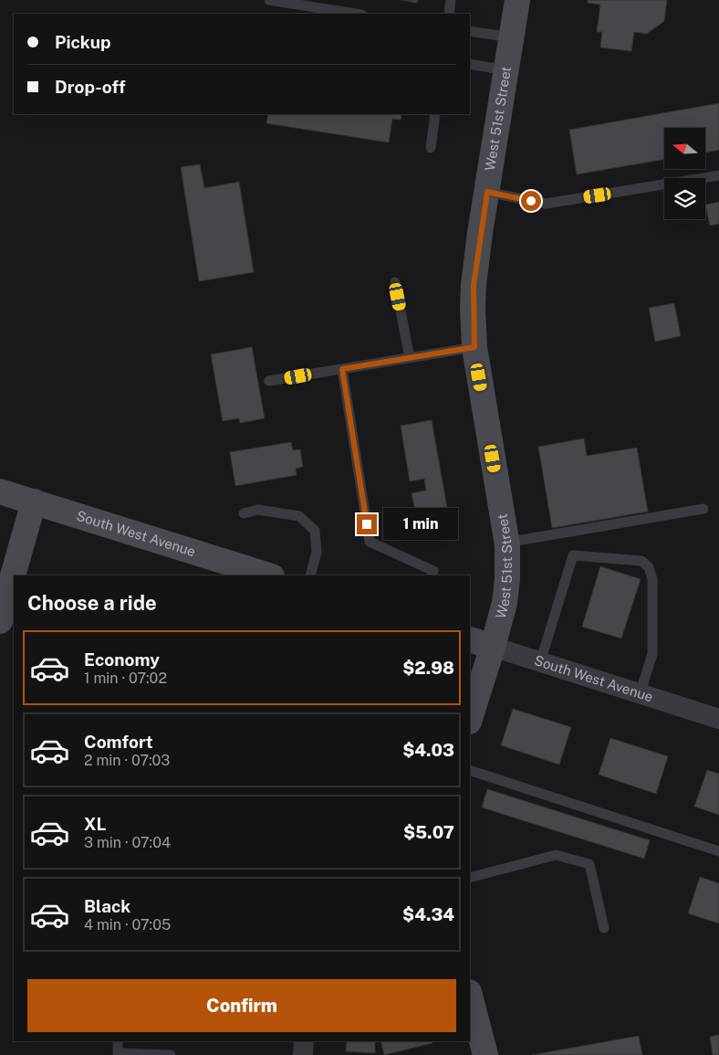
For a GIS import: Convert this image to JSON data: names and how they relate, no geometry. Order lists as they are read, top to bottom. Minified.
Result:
{"streets":{"street":["West 51st Street","South West Avenue"]},"crossings":[["West 51st Street","South West Avenue"]],"north":"left","page":{"banner":["Pickup","Drop-off"],"bubble":"1 min","heading":"Choose a ride","list":[{"name":"Economy","note":"1 min · 07:02","value":"$2.98"},{"name":"Comfort","note":"2 min · 07:03","value":"$4.03"},{"name":"XL","note":"3 min · 07:04","value":"$5.07"},{"name":"Black","note":"4 min · 07:05","value":"$4.34"}],"buttons":"Confirm"}}
